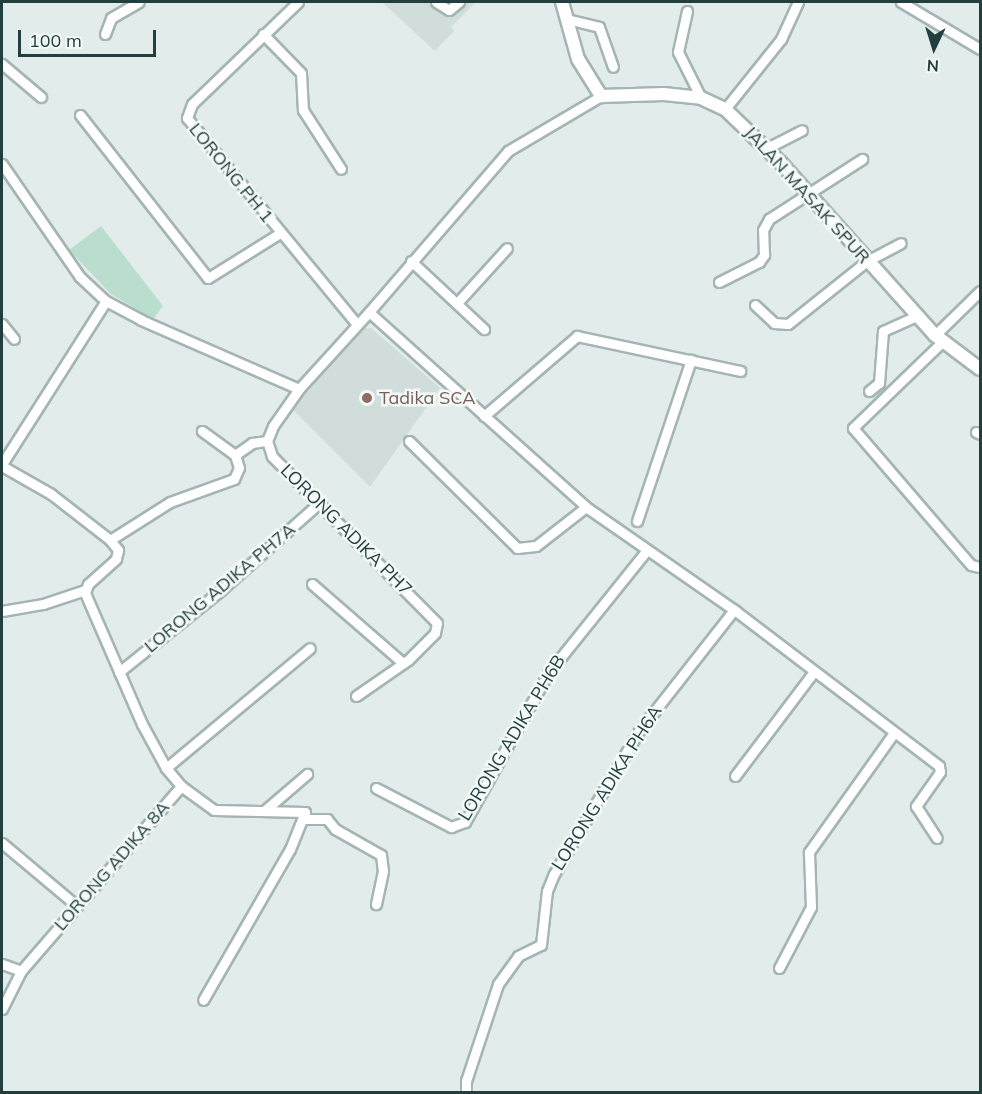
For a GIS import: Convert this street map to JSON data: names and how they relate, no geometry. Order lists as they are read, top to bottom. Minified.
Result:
{"streets":{"street":["LORONG PH 1","JALAN MASAK SPUR","LORONG ADIKA PH7","LORONG ADIKA PH7A","LORONG ADIKA PH6B","LORONG ADIKA PH6A","LORONG ADIKA 8A"]},"crossings":[["LORONG ADIKA PH7","LORONG ADIKA PH7A"]],"places":["Tadika SCA"],"scale_bar":"100 m","north":"bottom"}
